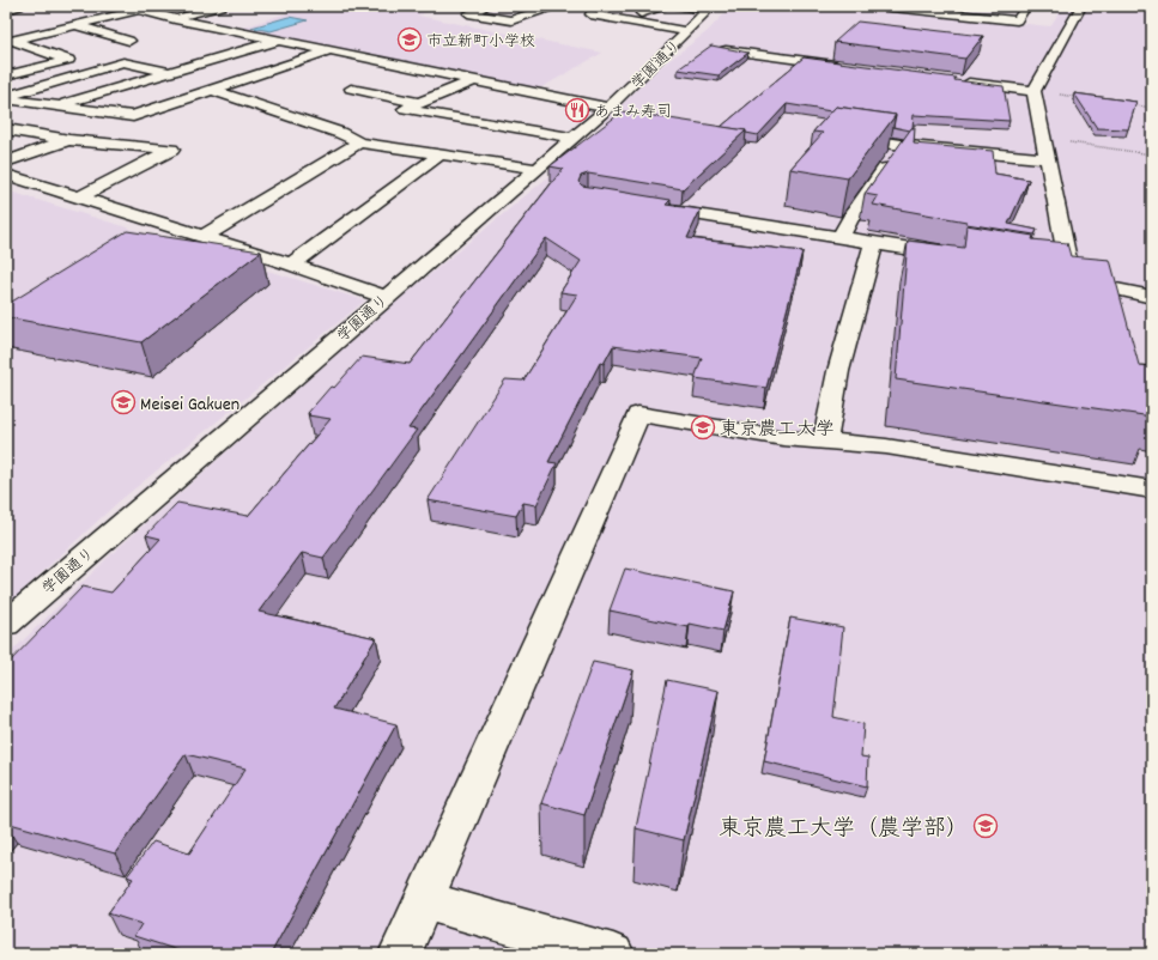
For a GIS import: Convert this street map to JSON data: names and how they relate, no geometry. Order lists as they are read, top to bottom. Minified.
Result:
{"streets":{"street":["学園通り"]},"places":{"school or university":["市立新町小学校","Meisei Gakuen","東京農工大学","東京農工大学（農学部）"],"restaurant":["あまみ寿司"]}}
